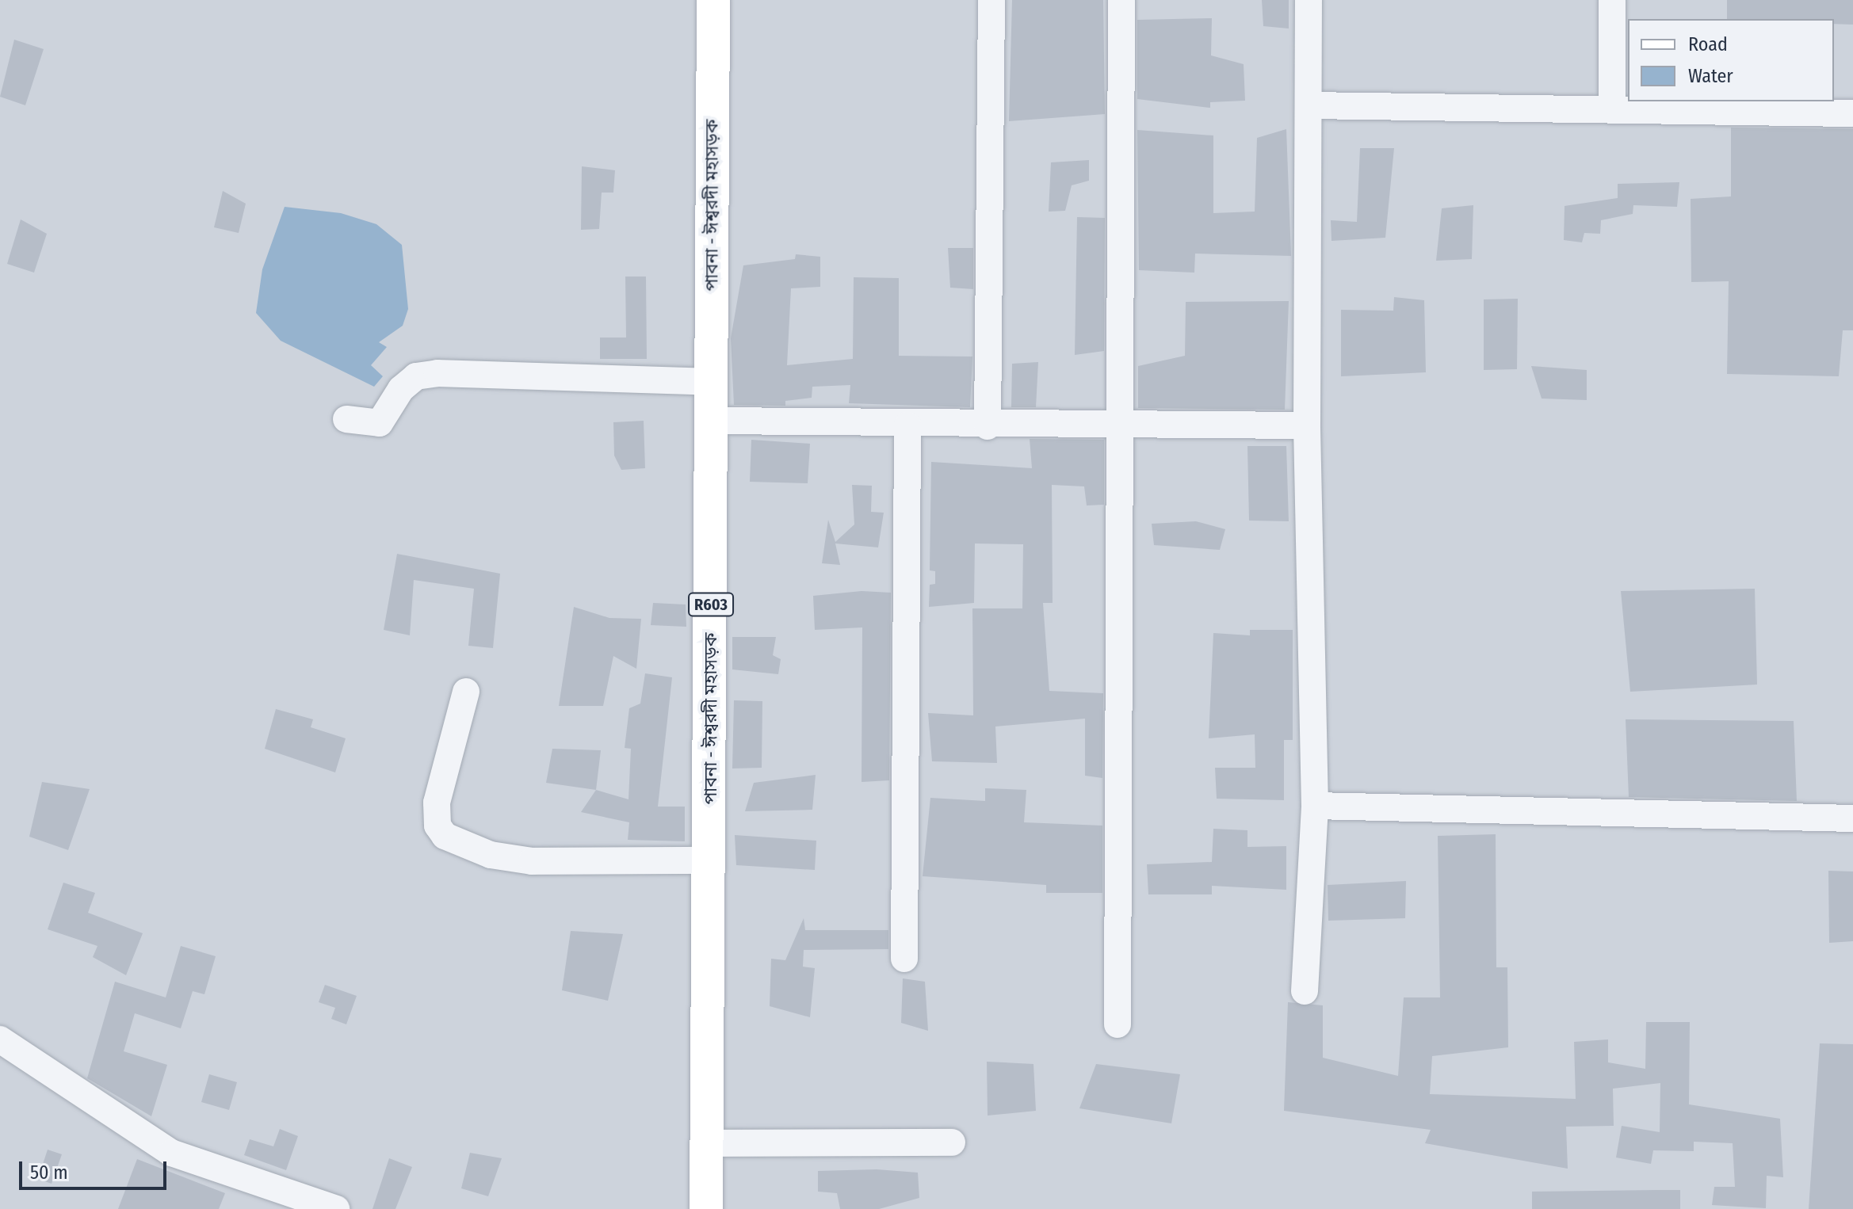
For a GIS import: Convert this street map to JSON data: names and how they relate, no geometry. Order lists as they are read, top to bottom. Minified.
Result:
{"streets":{"main road":["পাবনা - ঈশ্বরদী মহাসড়ক","R603"]},"legend":["Road","Water"],"scale_bar":"50 m"}
